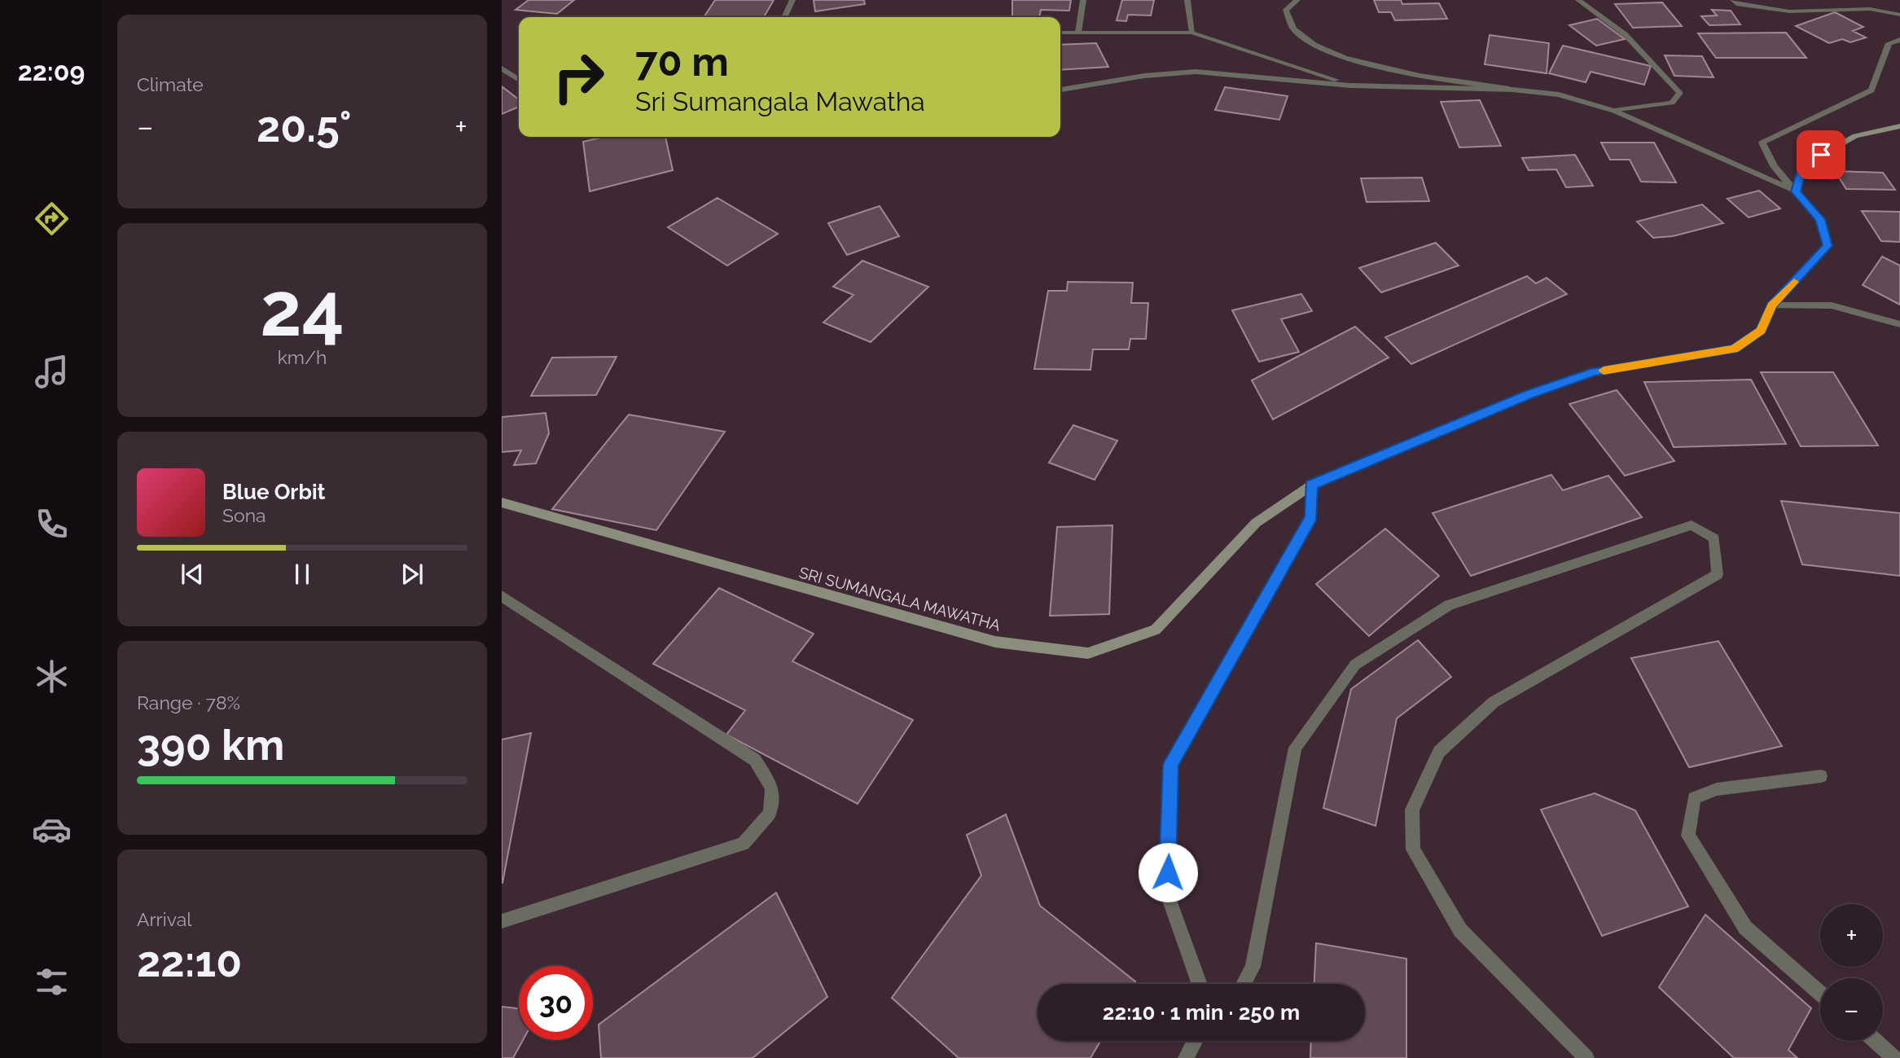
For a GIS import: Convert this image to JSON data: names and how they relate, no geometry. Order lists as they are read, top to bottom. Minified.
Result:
{"streets":{"street":["SRI SUMANGALA MAWATHA"]},"page":{"tabs":"22:09","tile":["Climate",["24","km/h"],["Range · 78%","390 km"],["Arrival","22:10"]],"turn":["70 m","Sri Sumangala Mawatha"],"heat":["−","20.5°","+"],"song":["Blue Orbit","Sona"],"map_buttons":["+","−"],"limit":"30","trip":"22:10 · 1 min · 250 m"}}
